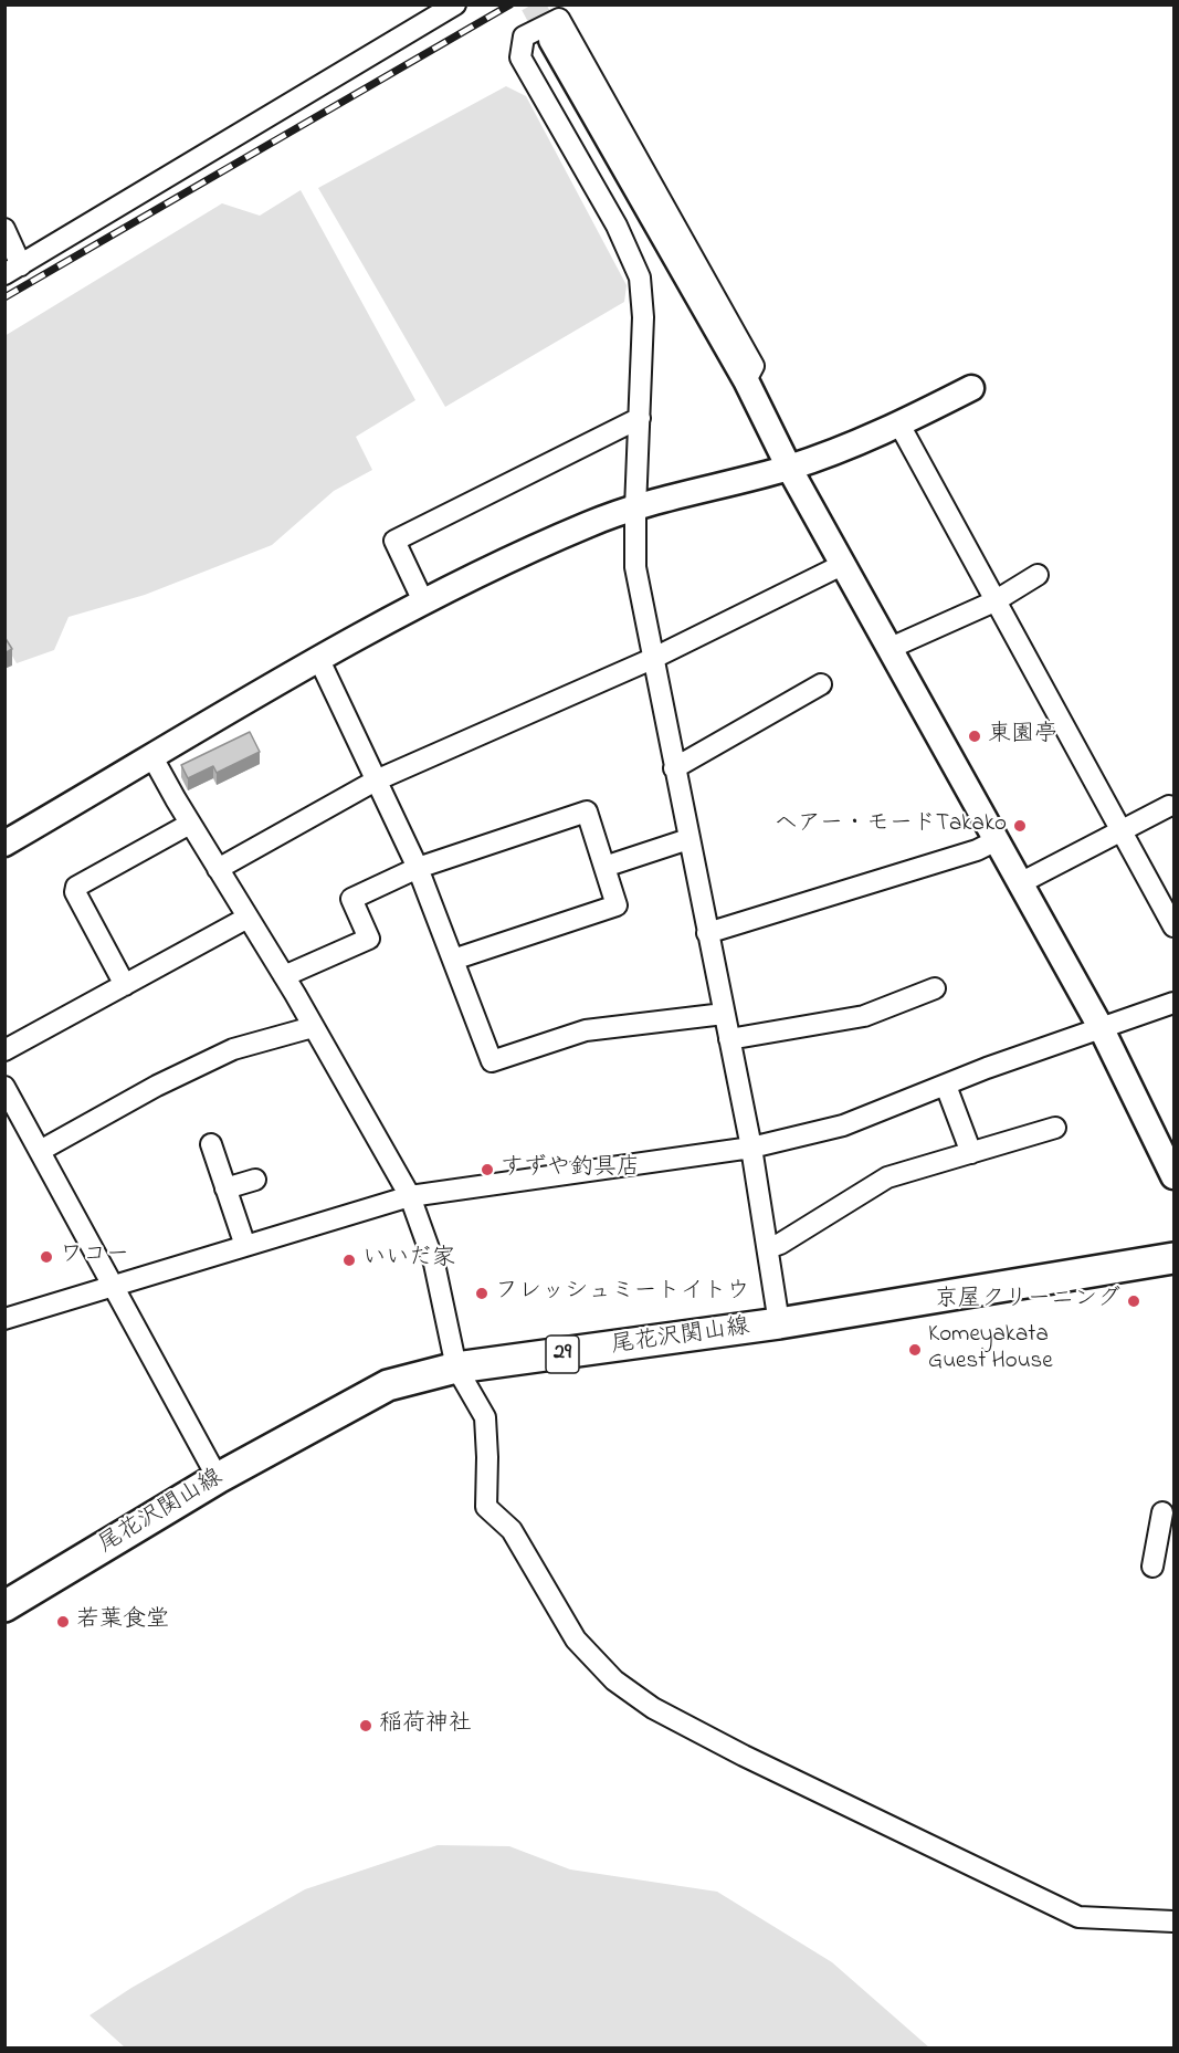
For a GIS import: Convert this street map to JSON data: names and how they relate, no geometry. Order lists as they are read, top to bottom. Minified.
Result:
{"streets":{"main road":["尾花沢関山線","29"]},"places":["東園亭","ヘアー・モードTakako","すずや釣具店","ワコー","いいだ家","フレッシュミートイトウ","京屋クリーニング","Komeyakata Guest House","若葉食堂","稲荷神社"]}
